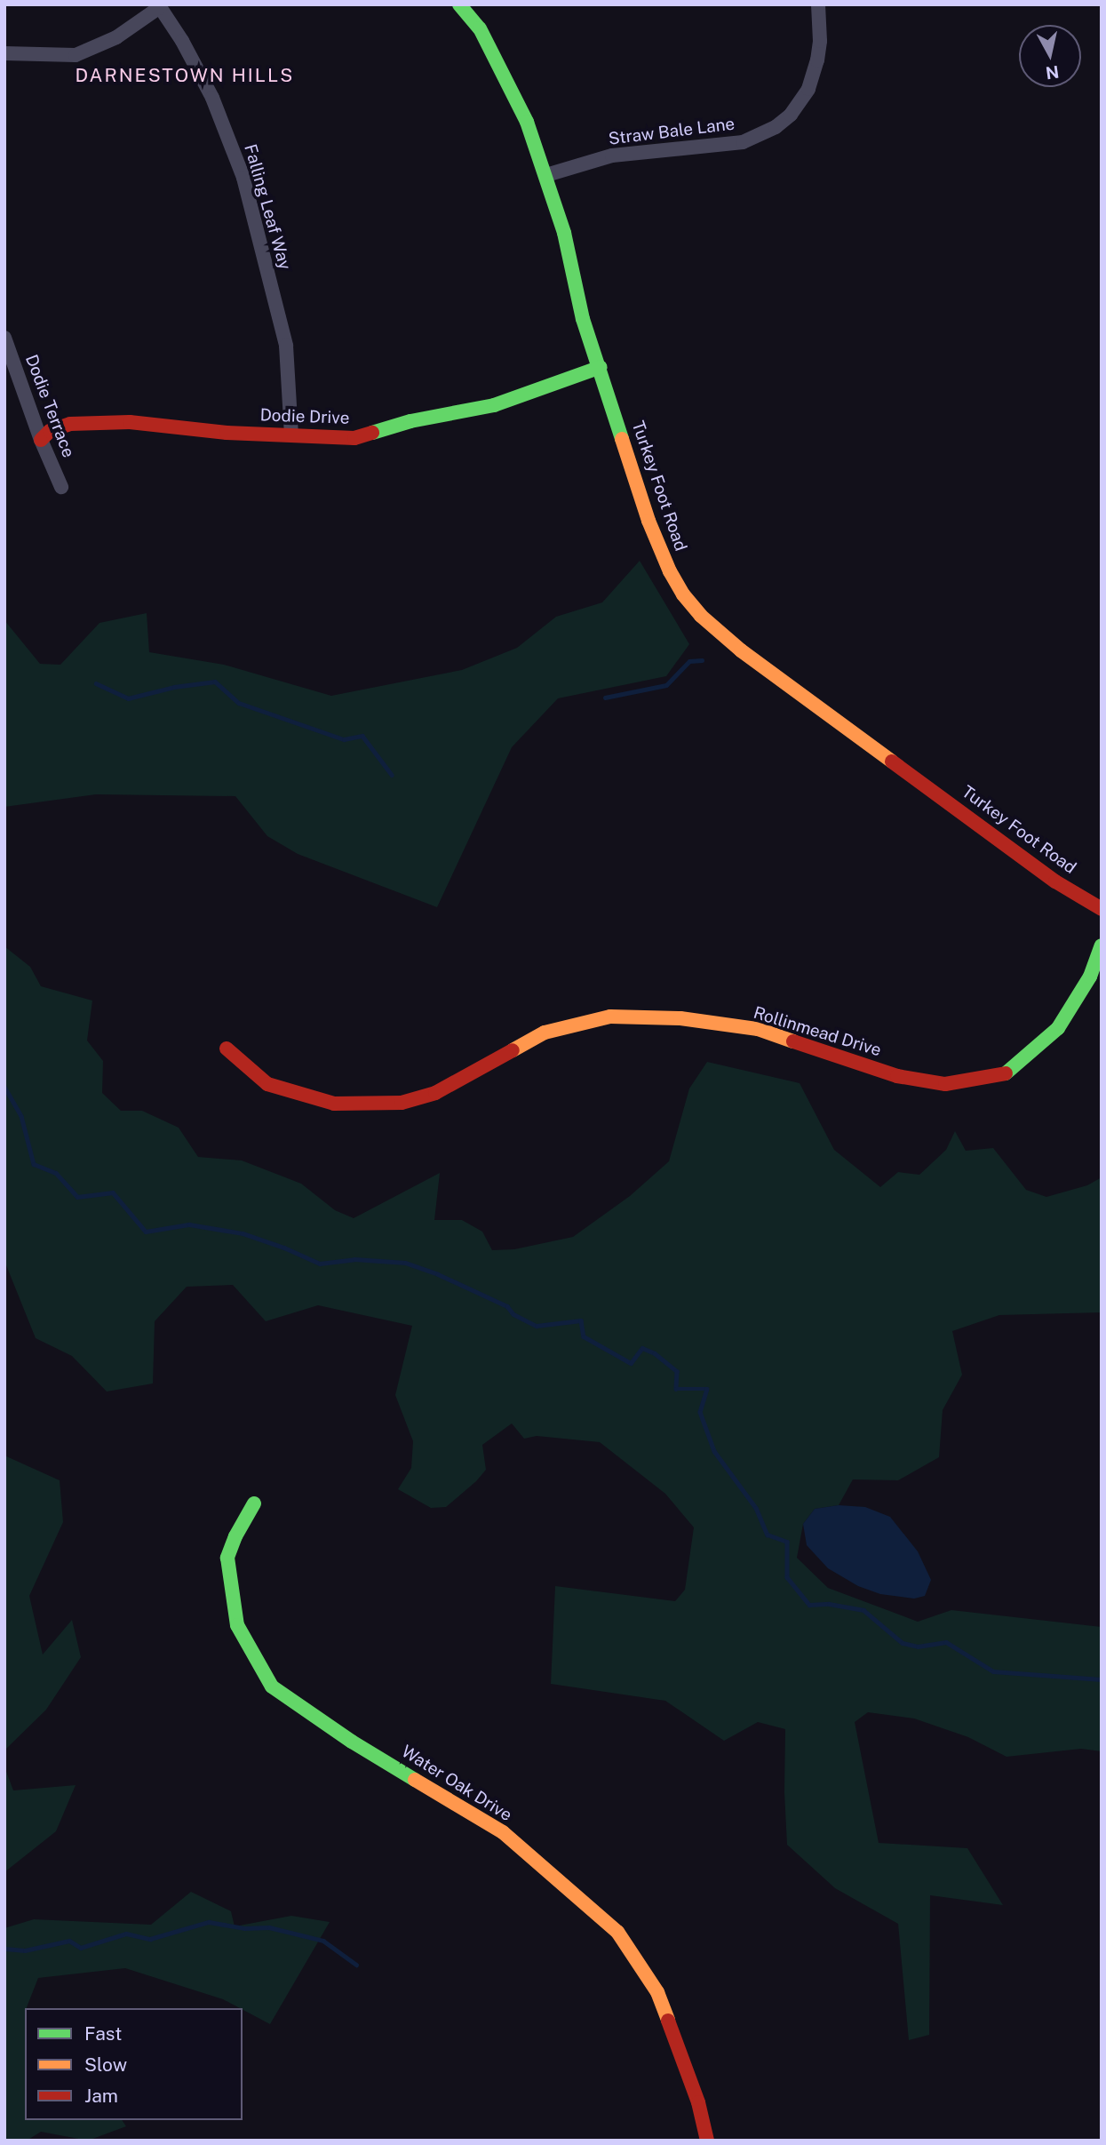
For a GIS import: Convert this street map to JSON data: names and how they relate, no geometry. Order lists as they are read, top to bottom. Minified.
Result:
{"streets":{"street":["Straw Bale Lane","Falling Leaf Way","Dodie Terrace","Dodie Drive","Turkey Foot Road","Rollinmead Drive","Water Oak Drive"]},"crossings":[["Straw Bale Lane","Turkey Foot Road"],["Falling Leaf Way","Dodie Drive"],["Dodie Terrace","Dodie Drive"],["Dodie Drive","Turkey Foot Road"]],"districts":["DARNESTOWN HILLS"],"legend":["Fast","Slow","Jam"],"north":"bottom"}
